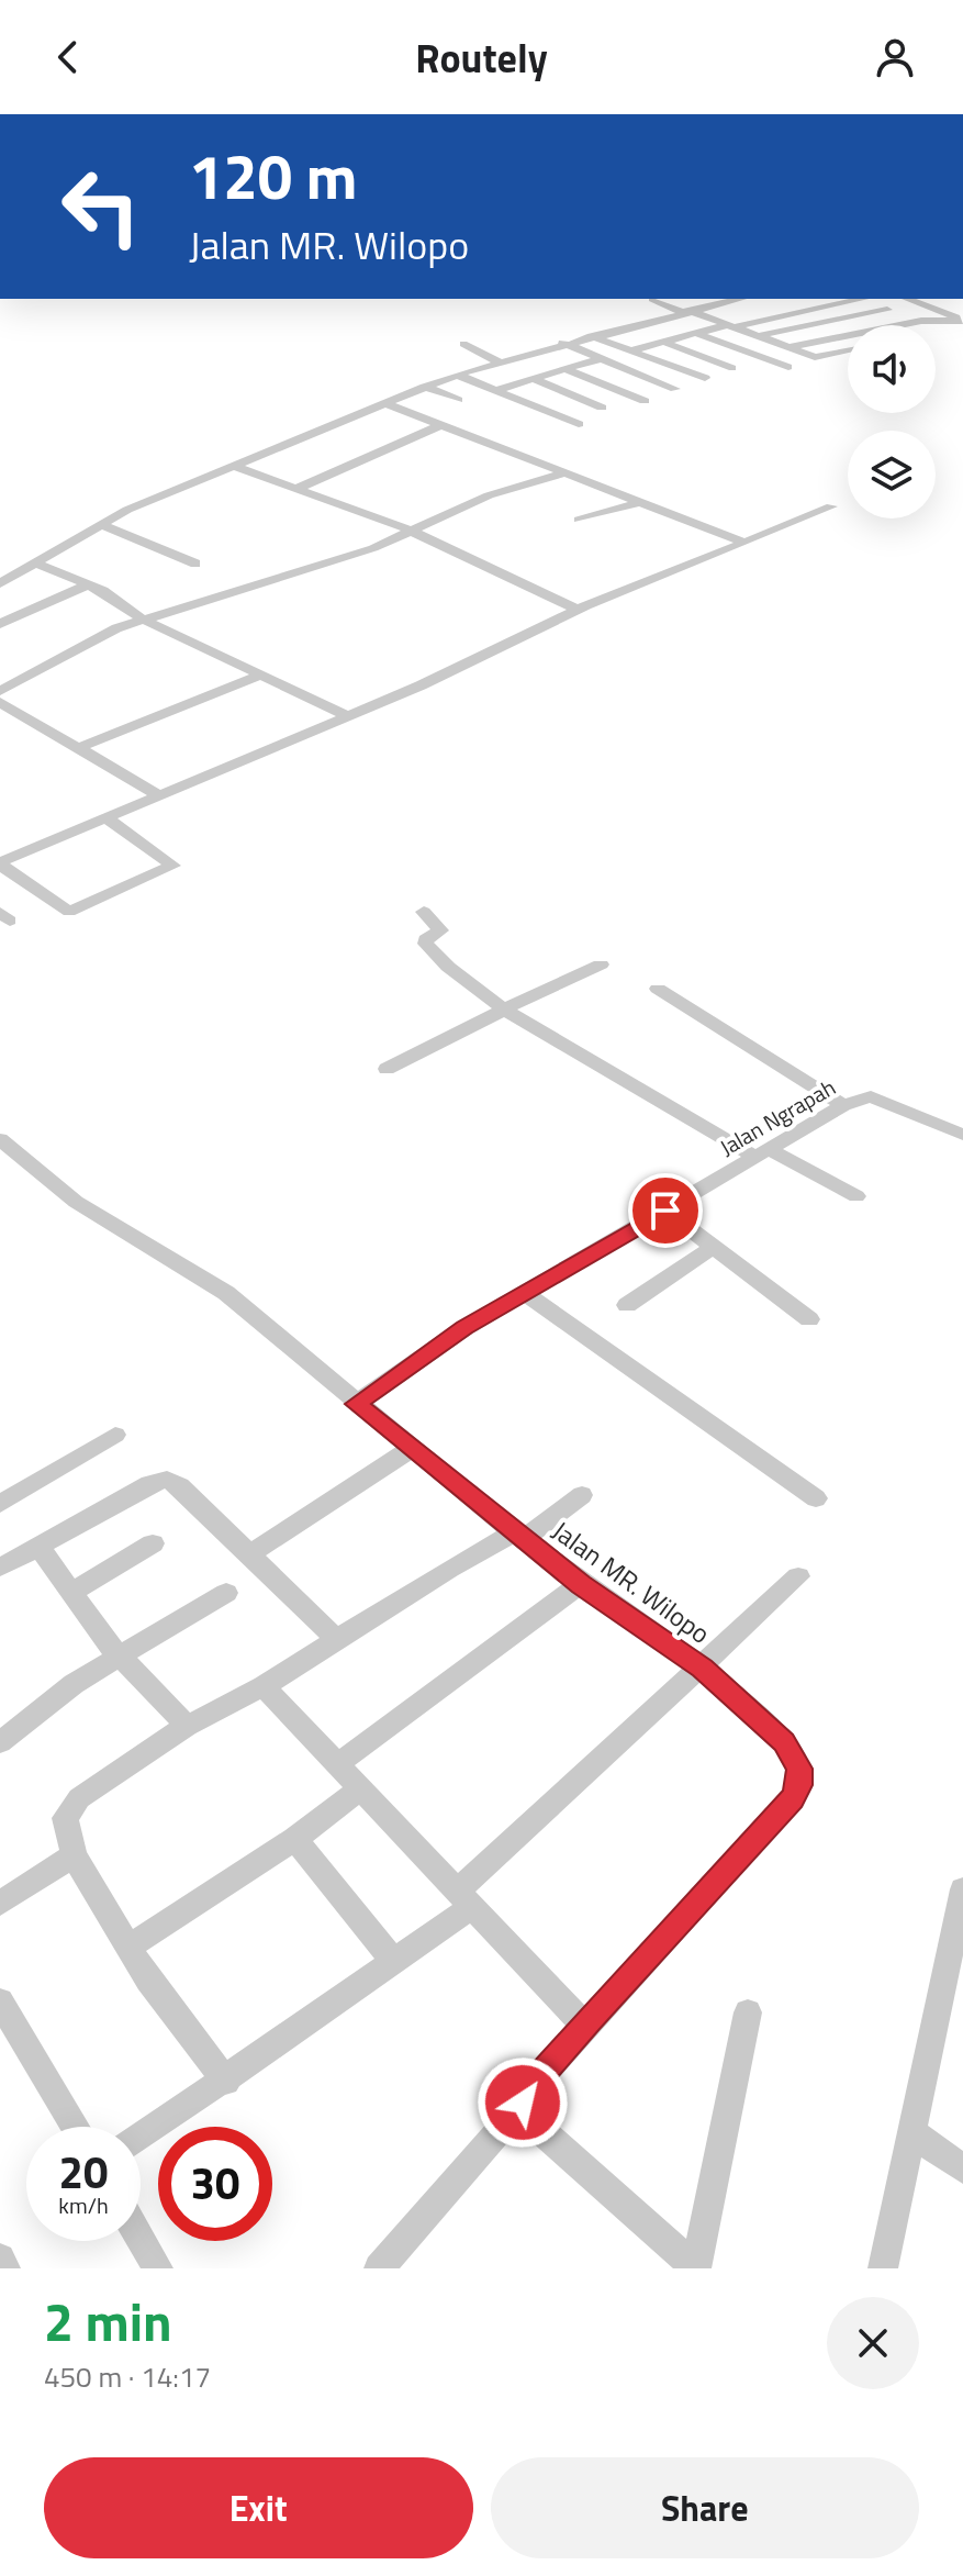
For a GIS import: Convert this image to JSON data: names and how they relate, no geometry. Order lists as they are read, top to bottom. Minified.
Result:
{"streets":{"street":["Jalan Ngrapah","Jalan MR. Wilopo"]},"crossings":[["Jalan Ngrapah","Jalan MR. Wilopo"]],"page":{"header":"Routely","turn":["120 m","Jalan MR. Wilopo"],"speed":"20 km/h","limit":"30","heading":["2 min","450 m · 14:17"],"buttons":["Exit","Share"]}}
